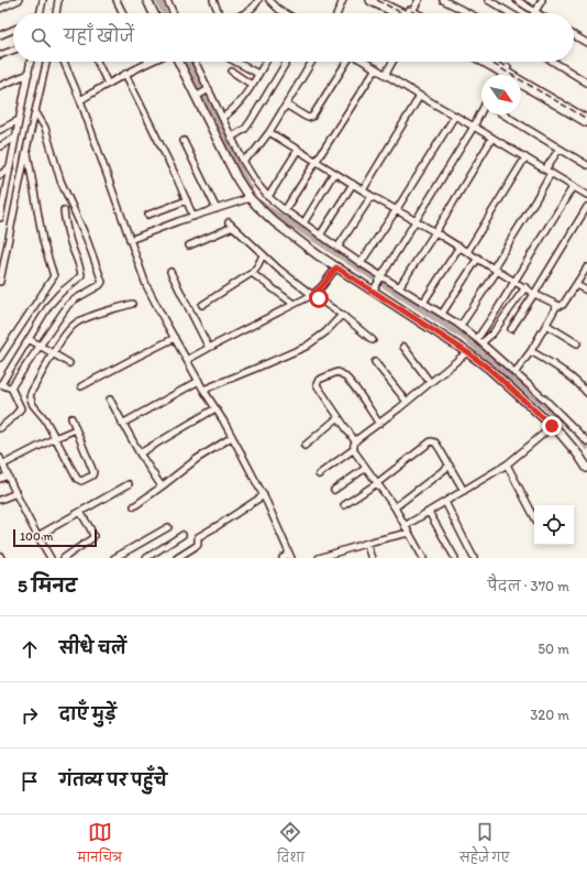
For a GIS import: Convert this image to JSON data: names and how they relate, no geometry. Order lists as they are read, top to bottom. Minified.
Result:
{"scale_bar":"100 m","north":"bottom right","page":{"search":"यहाँ खोजें","scale":"100 m","heading":["5 मिनट","पैदल · 370 m"],"list":[["सीधे चलें","50 m"],["दाएँ मुड़ें","320 m"],"गंतव्य पर पहुँचे"],"nav":["मानचित्र","दिशा","सहेजे गए"]}}
